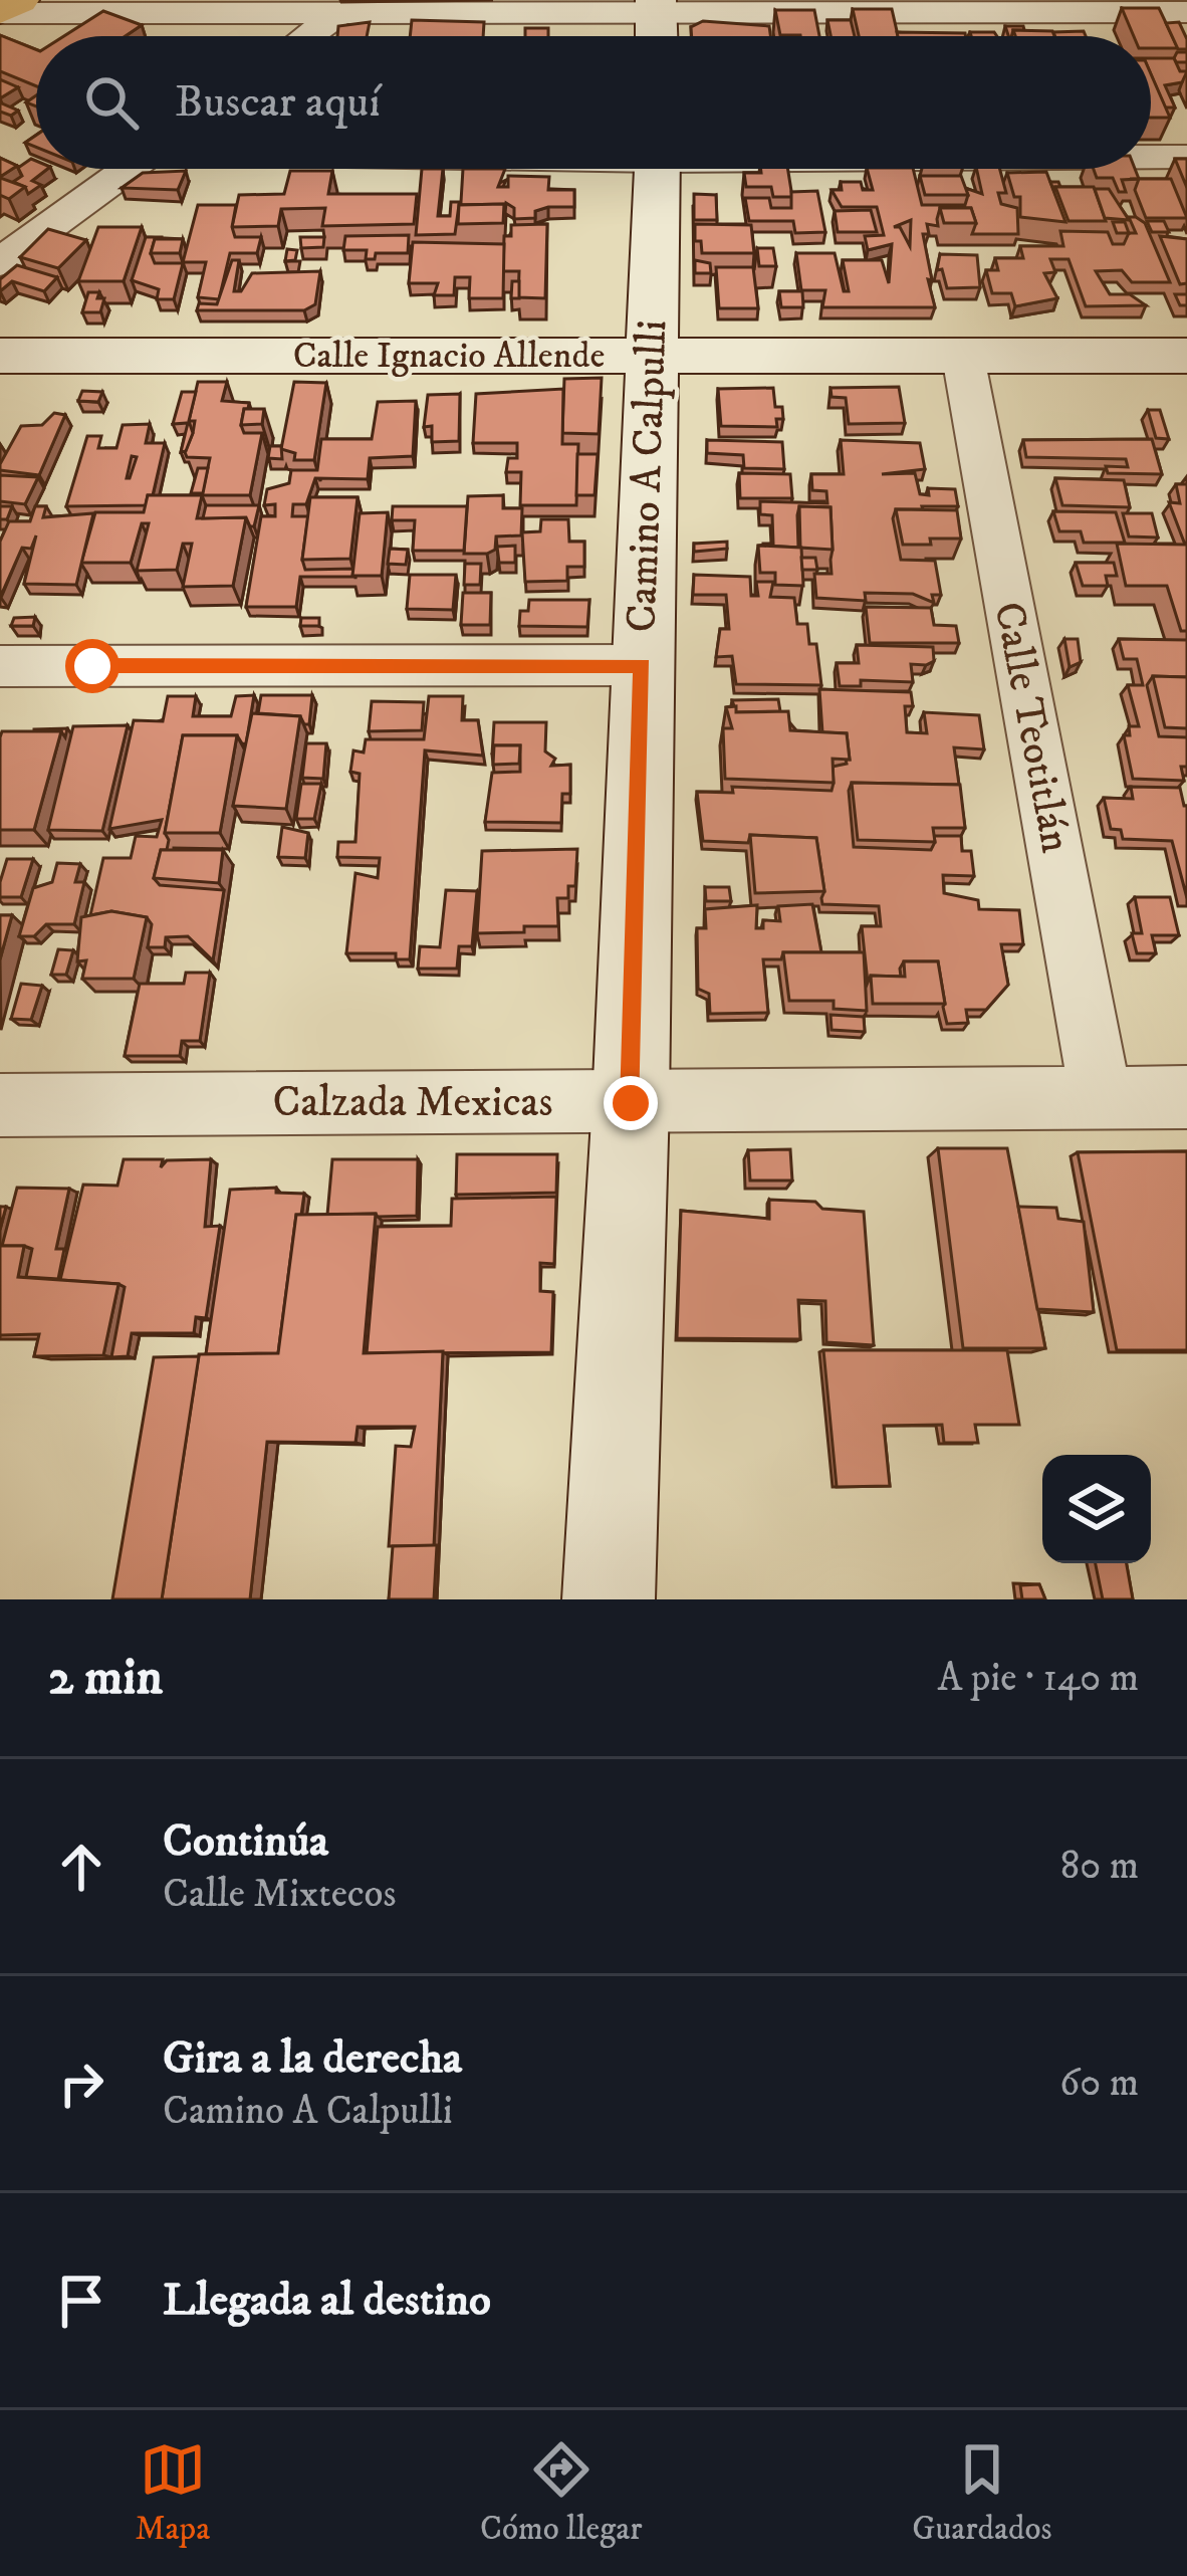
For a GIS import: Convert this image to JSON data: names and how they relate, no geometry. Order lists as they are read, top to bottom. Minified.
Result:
{"streets":{"street":["Calle Ignacio Allende","Camino A Calpulli","Calle Teotitlán","Calzada Mexicas"]},"crossings":[["Calle Ignacio Allende","Camino A Calpulli"],["Calle Ignacio Allende","Calle Teotitlán"],["Camino A Calpulli","Calzada Mexicas"],["Calle Teotitlán","Calzada Mexicas"]],"page":{"search":"Buscar aquí","heading":["2 min","A pie · 140 m"],"list":[["Continúa","Calle Mixtecos","80 m"],["Gira a la derecha","Camino A Calpulli","60 m"],"Llegada al destino"],"nav":["Mapa","Cómo llegar","Guardados"]}}
